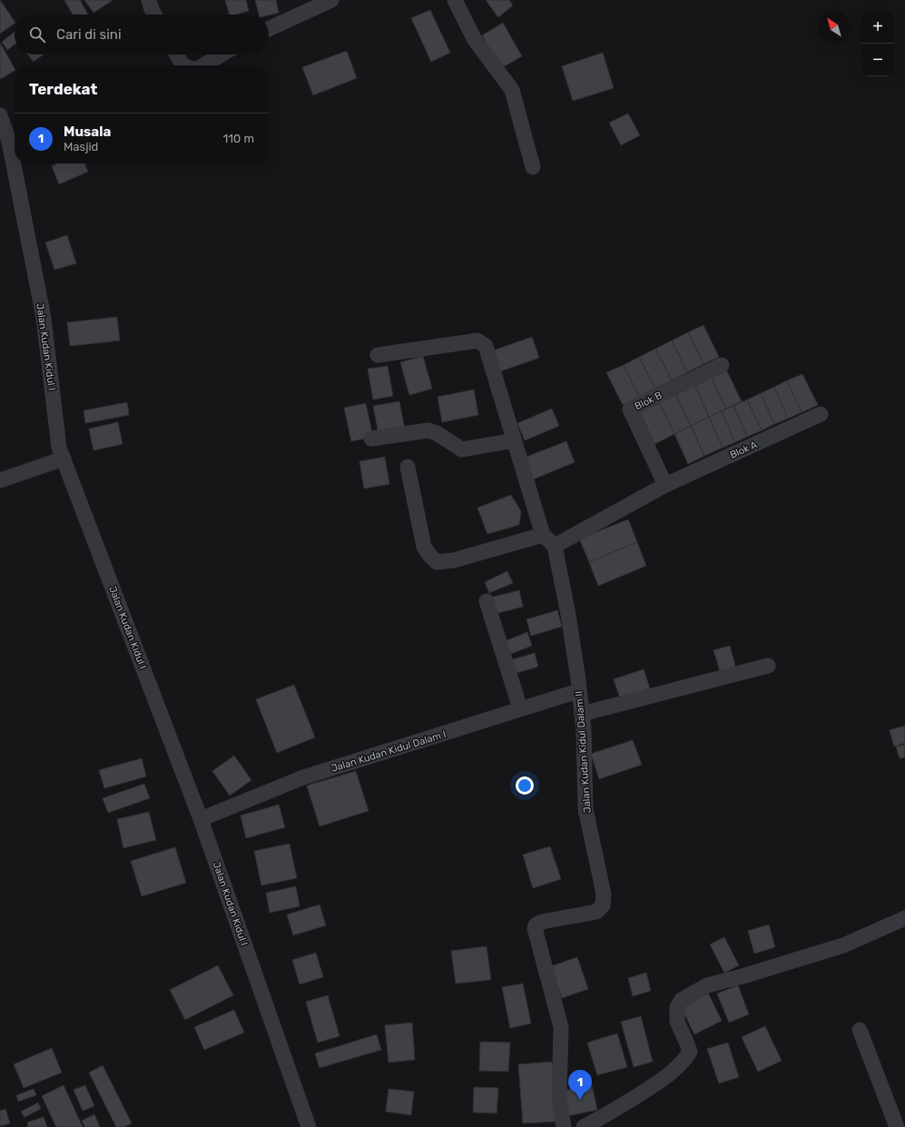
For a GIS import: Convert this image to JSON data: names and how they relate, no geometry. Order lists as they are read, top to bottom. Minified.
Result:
{"streets":{"street":["Jalan Kudan Kidul I","Blok B","Blok A","Jalan Kudan Kidul Dalam I","Jalan Kudan Kidul Dalam II"]},"crossings":[["Jalan Kudan Kidul I","Jalan Kudan Kidul Dalam I"],["Blok B","Blok A"],["Blok A","Jalan Kudan Kidul Dalam II"],["Jalan Kudan Kidul Dalam I","Jalan Kudan Kidul Dalam II"]],"north":"top left","page":{"map_buttons":["+","−"],"search":"Cari di sini","heading":"Terdekat","list":[{"mark":"1","name":"Musala","note":"Masjid","value":"110 m"}],"pins":"1"}}
